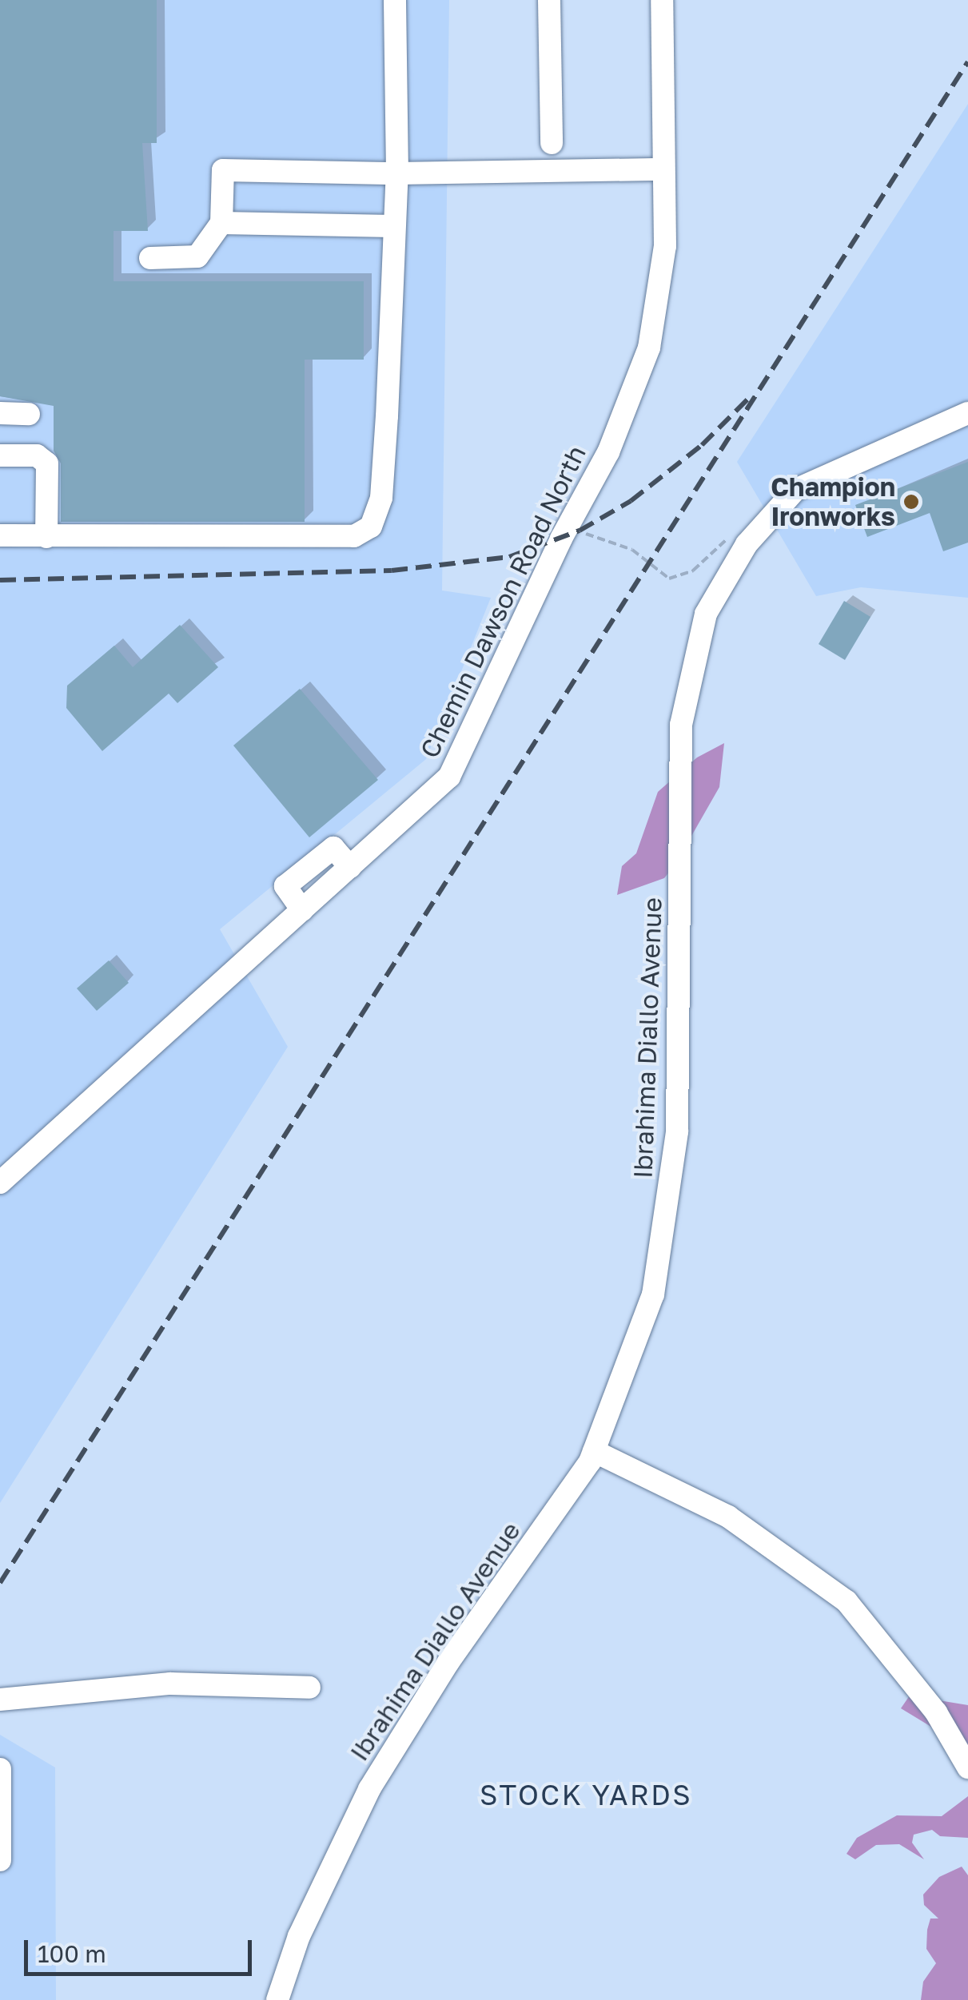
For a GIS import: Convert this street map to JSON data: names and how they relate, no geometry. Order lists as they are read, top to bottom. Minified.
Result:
{"streets":{"street":["Chemin Dawson Road North","Ibrahima Diallo Avenue"]},"districts":["STOCK YARDS"],"places":["Champion Ironworks"],"scale_bar":"100 m"}
